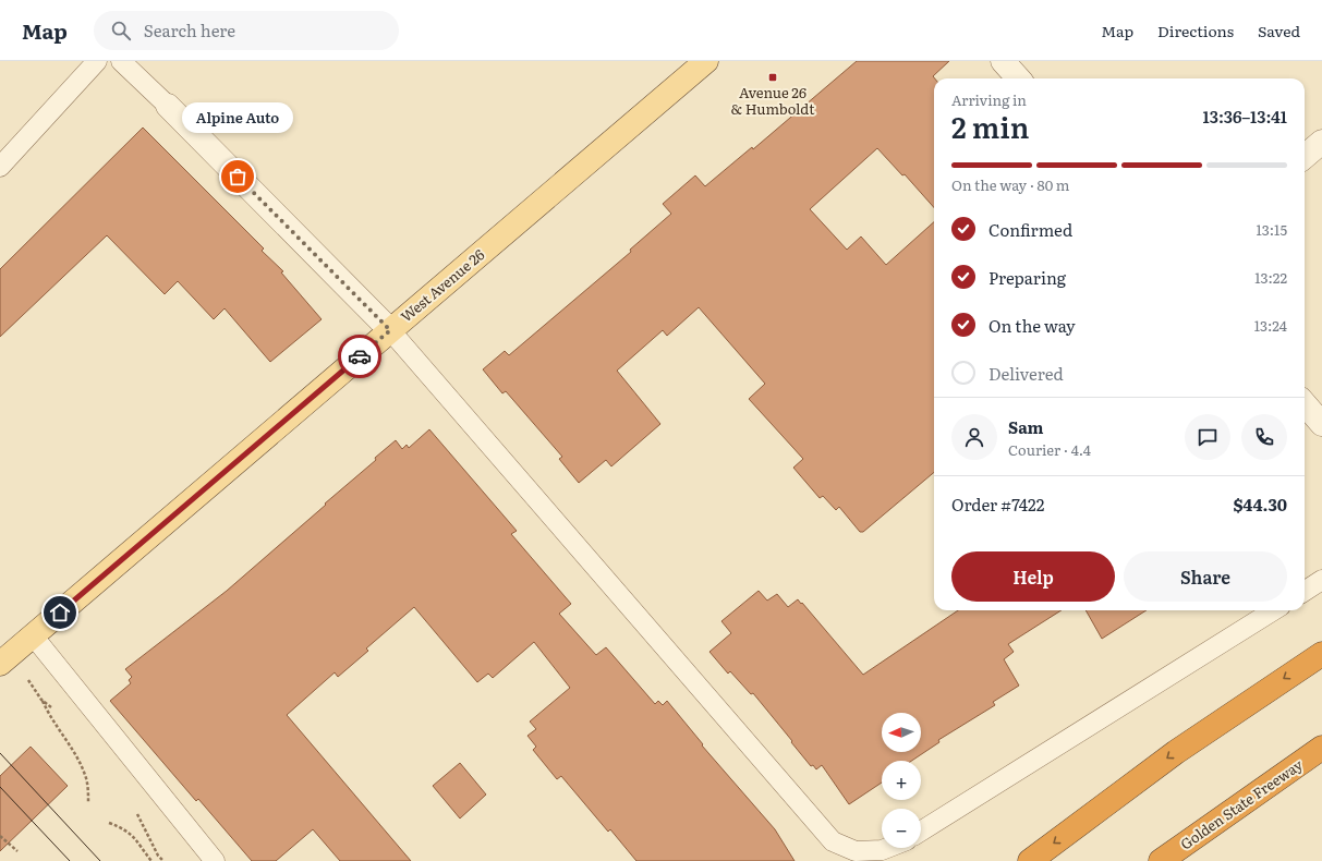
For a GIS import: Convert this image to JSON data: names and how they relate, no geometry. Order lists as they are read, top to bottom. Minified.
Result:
{"streets":{"highway":["Golden State Freeway"],"main road":["West Avenue 26"]},"places":{"transit":["Avenue 26 & Humboldt"],"other":["Alpine Auto"]},"north":"left","page":{"header":"Map","search":"Search here","nav":["Map","Directions","Saved"],"heading":["2 min","Arriving in","13:36–13:41"],"panel":["Sam","Courier · 4.4","Order #7422","$44.30"],"bubble":"Alpine Auto","bar":"On the way · 80 m","list":[["Confirmed","13:15"],["Preparing","13:22"],["On the way","13:24"],"Delivered"],"buttons":["Help","Share"],"map_buttons":["+","−"]}}
